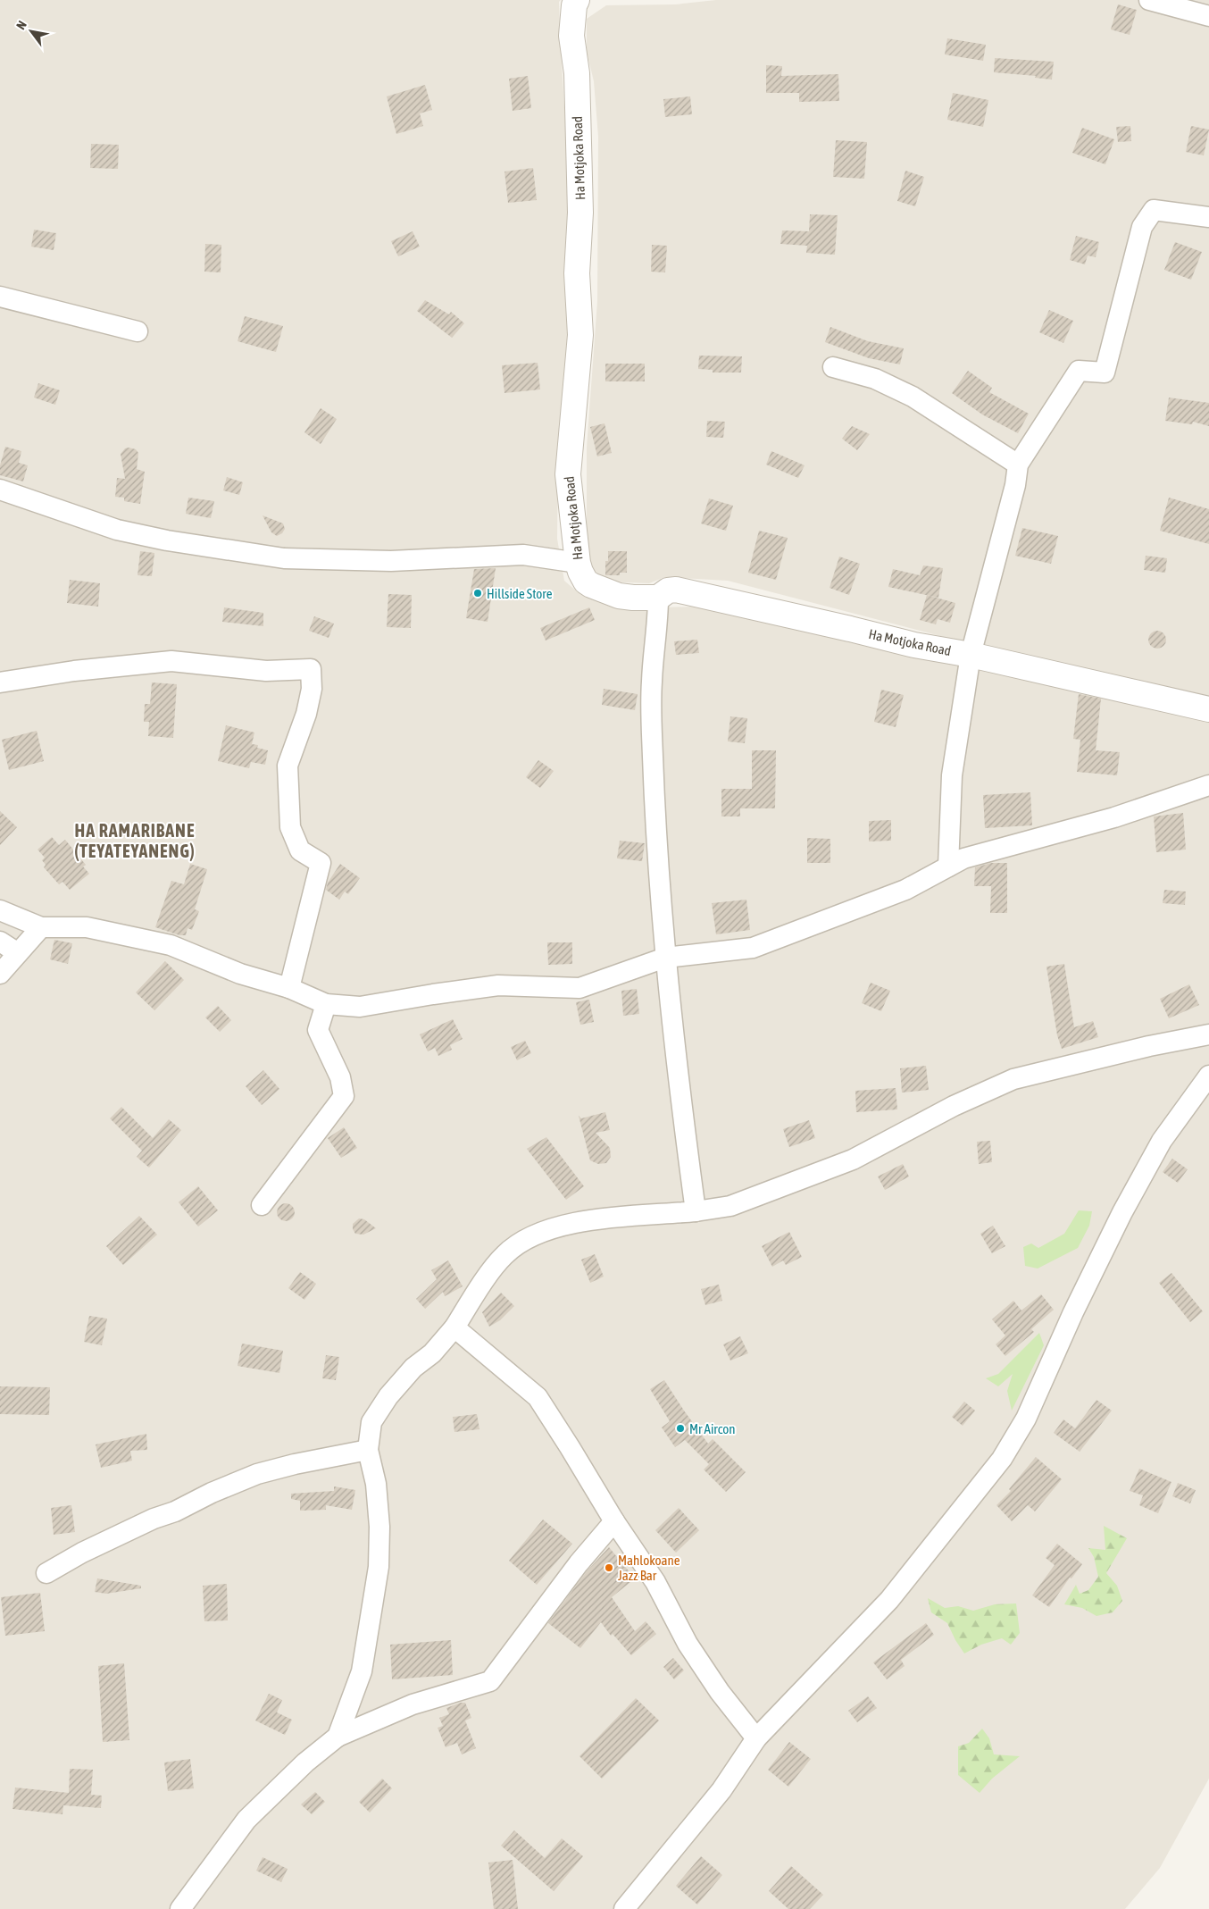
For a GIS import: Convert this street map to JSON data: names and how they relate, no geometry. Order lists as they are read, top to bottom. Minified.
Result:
{"streets":{"street":["Ha Motjoka Road"]},"districts":["HA RAMARIBANE (TEYATEYANENG)"],"places":["Hillside Store","Mr Aircon","Mahlokoane Jazz Bar"],"north":"top left"}
